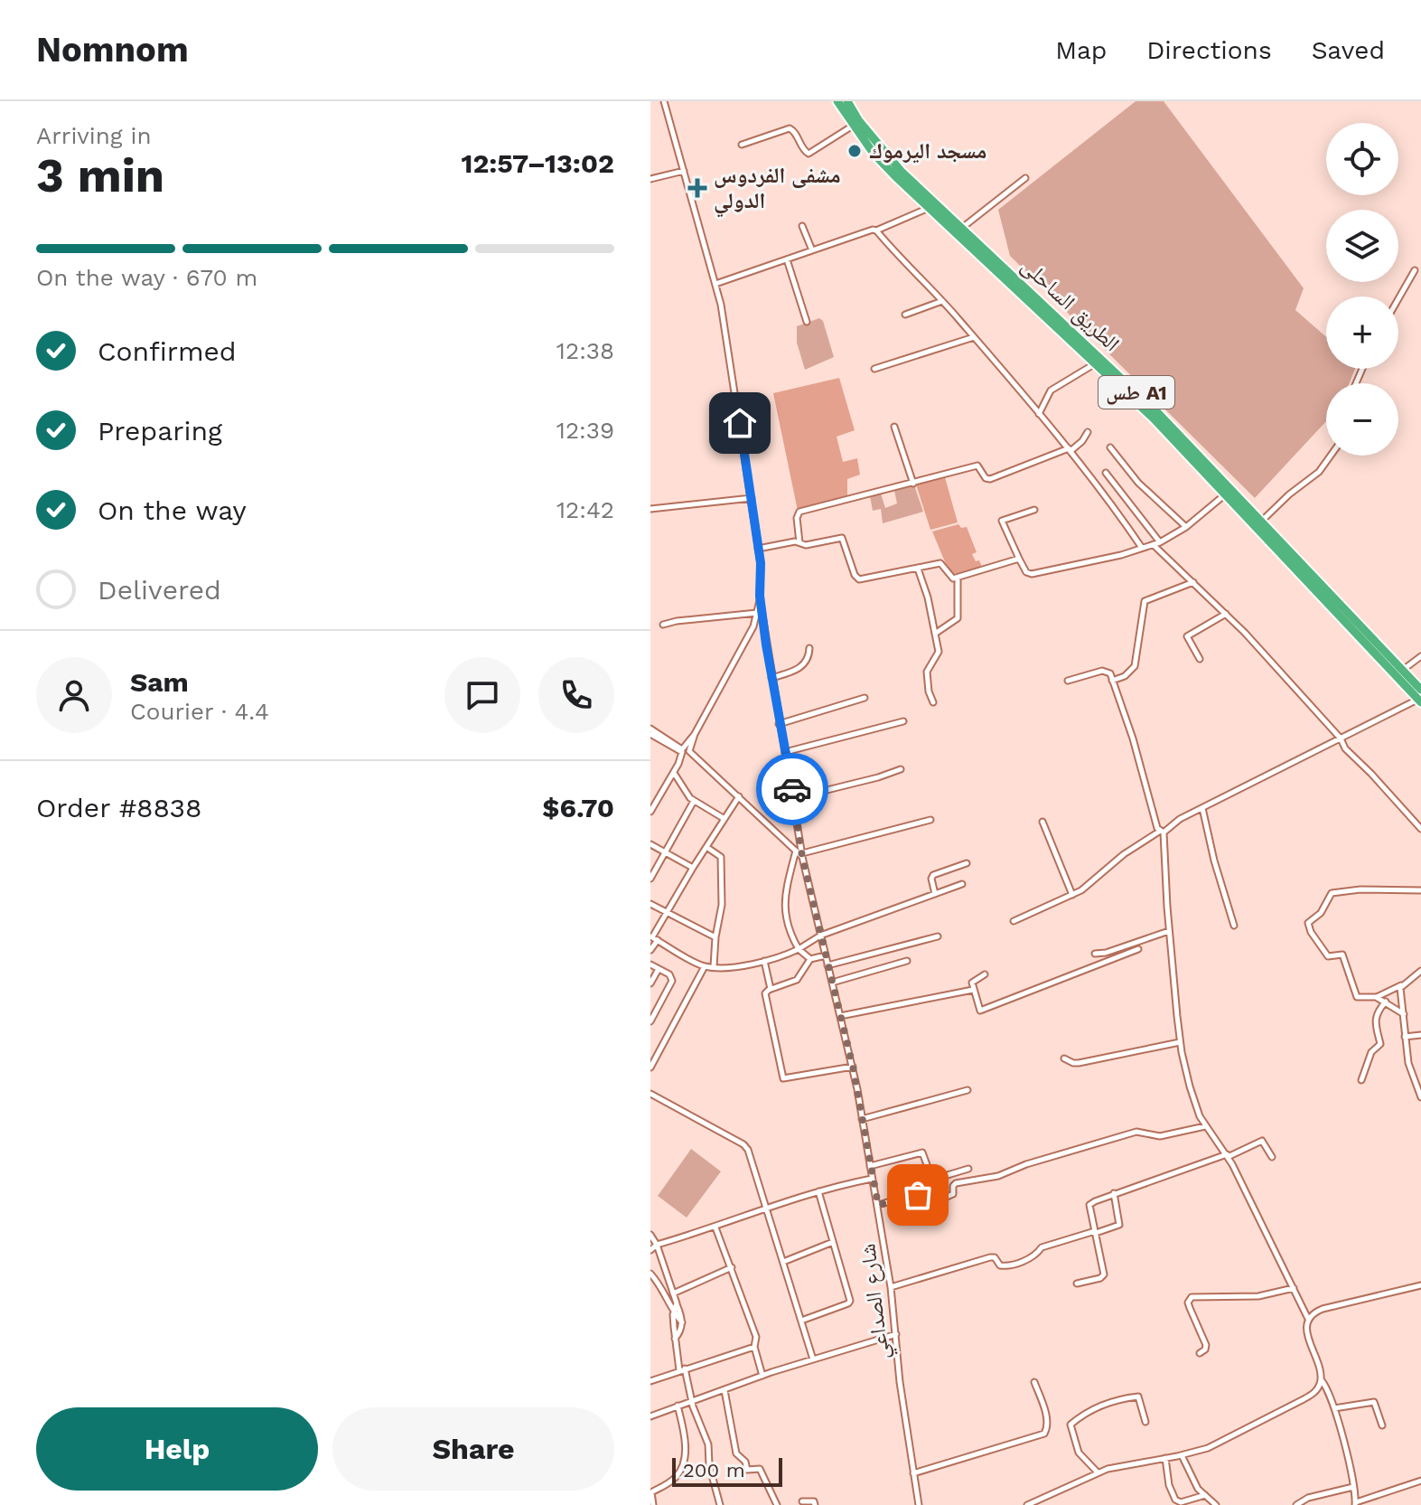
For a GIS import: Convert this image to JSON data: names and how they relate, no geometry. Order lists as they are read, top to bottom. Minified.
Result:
{"streets":{"highway":["الطريق الساحلى","طس A1"],"street":["شارع الصداعي"]},"places":{"other":["مسجد اليرموك"],"health":["مشفى الفردوس الدولي"]},"scale_bar":"200 m","page":{"header":"Nomnom","nav":["Map","Directions","Saved"],"heading":["3 min","Arriving in","12:57–13:02"],"panel":["Sam","Courier · 4.4","Order #8838","$6.70"],"map_buttons":["+","−"],"bar":"On the way · 670 m","list":[["Confirmed","12:38"],["Preparing","12:39"],["On the way","12:42"],"Delivered"],"buttons":["Help","Share"],"scale":"200 m"}}
